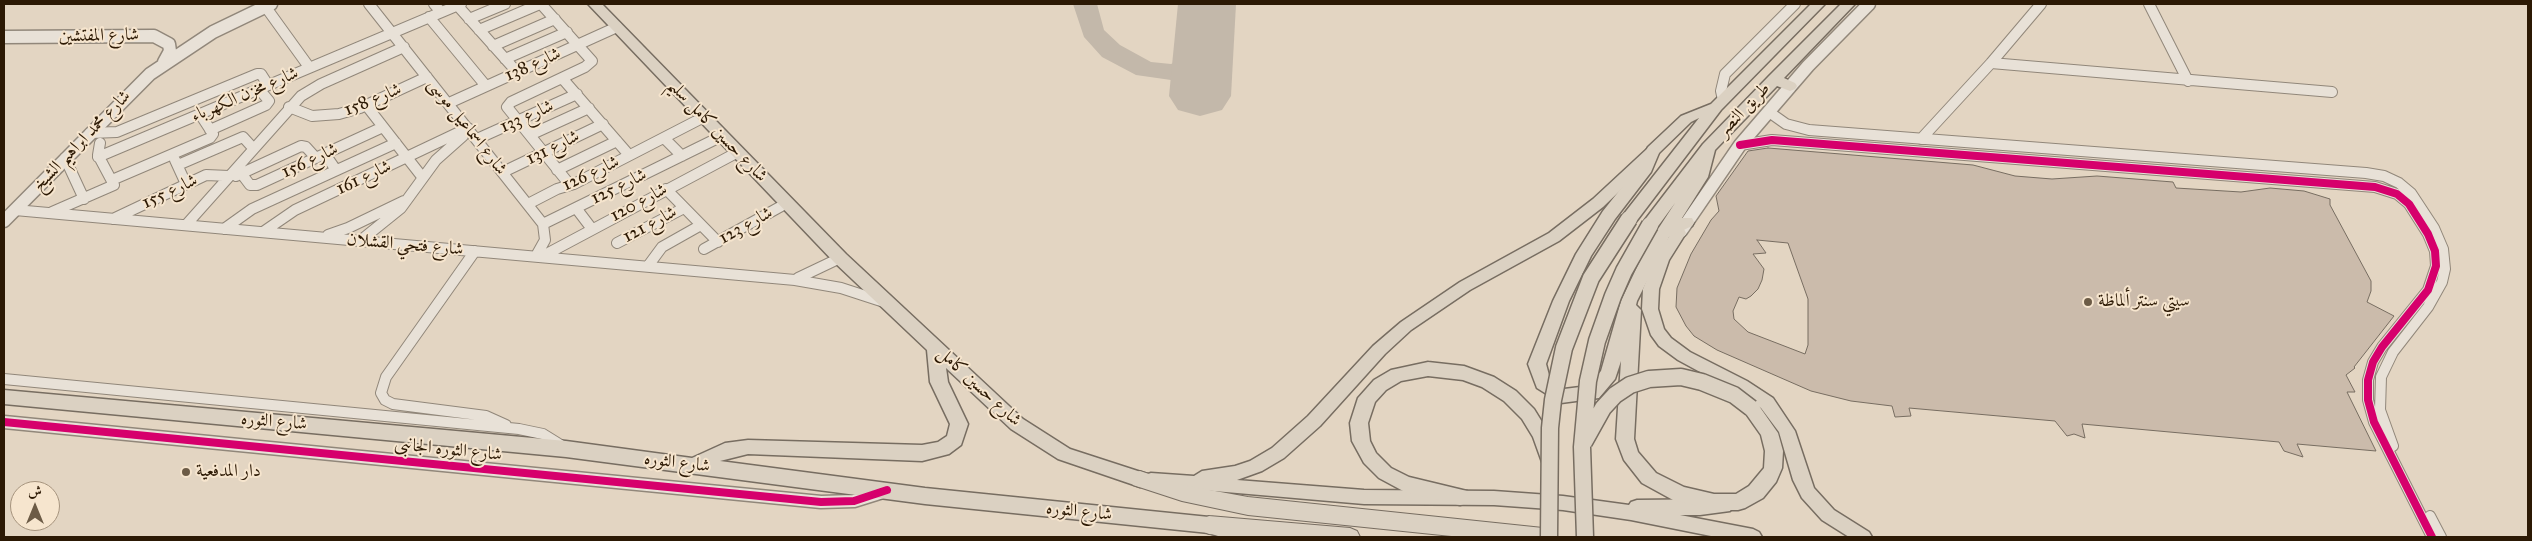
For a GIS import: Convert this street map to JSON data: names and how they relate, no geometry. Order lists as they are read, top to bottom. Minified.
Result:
{"streets":{"highway":["طريق النصر","شارع حسين كامل سليم","شارع حسين كامل","شارع الثوره"],"street":["شارع المفتشين","شارع 138","شارع مخزن الكهرباء","شارع 158","شارع 133","شارع اسماعيل موسى","شارع محمد ابراهيم الشيخ","شارع 131","شارع 156","شارع 126","شارع 161","شارع 125","شارع 155","شارع 120","شارع 121","شارع 123","شارع فتحي القشلان","شارع الثوره الجانبى"]},"crossings":[["شارع المفتشين","شارع محمد ابراهيم الشيخ"],["شارع 138","شارع اسماعيل موسى"],["شارع 138","شارع حسين كامل سليم"],["شارع مخزن الكهرباء","شارع اسماعيل موسى"],["شارع 158","شارع اسماعيل موسى"],["شارع 133","شارع اسماعيل موسى"],["شارع 133","شارع 161"],["شارع اسماعيل موسى","شارع 131"],["شارع اسماعيل موسى","شارع 126"],["شارع اسماعيل موسى","شارع 161"],["شارع اسماعيل موسى","شارع 125"],["شارع حسين كامل سليم","شارع 126"],["شارع حسين كامل سليم","شارع 125"],["شارع حسين كامل سليم","شارع 120"],["شارع حسين كامل سليم","شارع 123"],["شارع حسين كامل سليم","شارع فتحي القشلان"],["شارع حسين كامل سليم","شارع حسين كامل"],["شارع محمد ابراهيم الشيخ","شارع فتحي القشلان"],["شارع 161","شارع فتحي القشلان"],["شارع 155","شارع فتحي القشلان"],["شارع 120","شارع فتحي القشلان"],["شارع فتحي القشلان","شارع حسين كامل"],["شارع الثوره","شارع الثوره الجانبى"]],"places":["سيتي سنتر ألماظة","دار المدفعية"],"north":"top"}
